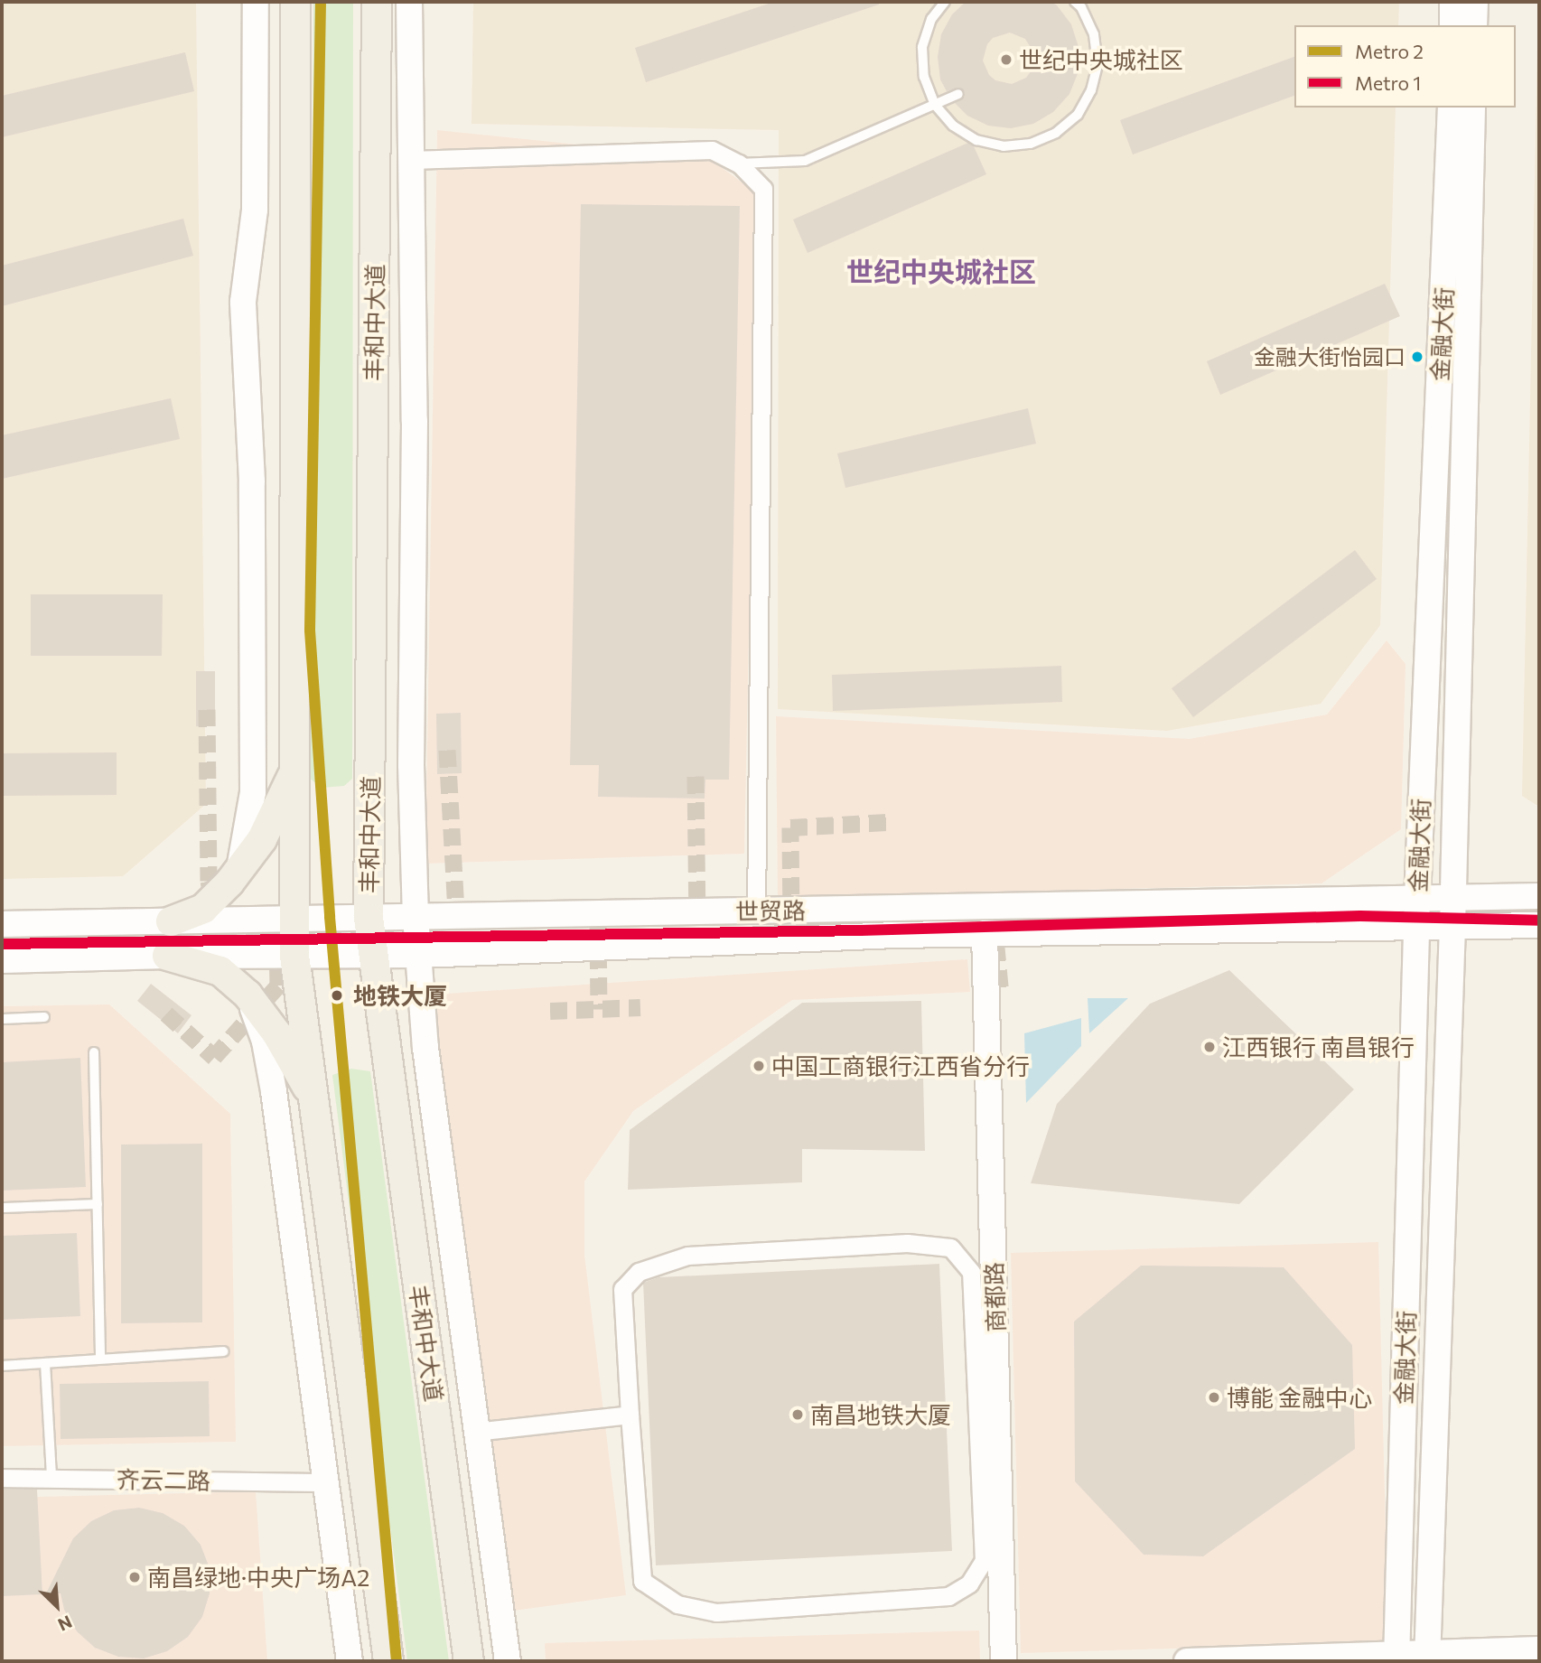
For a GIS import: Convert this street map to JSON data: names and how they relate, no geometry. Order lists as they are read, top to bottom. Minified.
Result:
{"streets":{"main road":["丰和中大道","金融大街","世贸路","商都路"],"street":["齐云二路"]},"crossings":[["丰和中大道","世贸路"],["金融大街","世贸路"],["世贸路","商都路"]],"districts":["世纪中央城社区"],"places":["世纪中央城社区","金融大街怡园口","地铁大厦","江西银行 南昌银行","中国工商银行江西省分行","博能 金融中心","南昌地铁大厦","南昌绿地·中央广场A2"],"lines":["metro line 2","metro line 1"],"legend":["Metro 2","Metro 1"],"north":"bottom right"}
